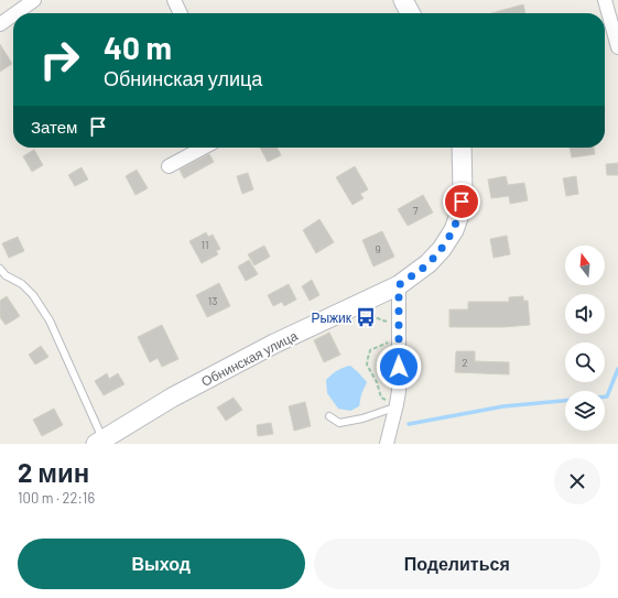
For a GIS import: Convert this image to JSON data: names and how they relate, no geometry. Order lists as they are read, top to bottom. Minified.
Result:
{"streets":{"street":["Обнинская улица"]},"places":{"bus stop":["Рыжик"]},"house_numbers":["7","11","9","13","2"],"north":"top","page":{"turn":["40 m","Обнинская улица"],"then":"Затем","heading":["2 мин","100 m · 22:16"],"buttons":["Выход","Поделиться"]}}
